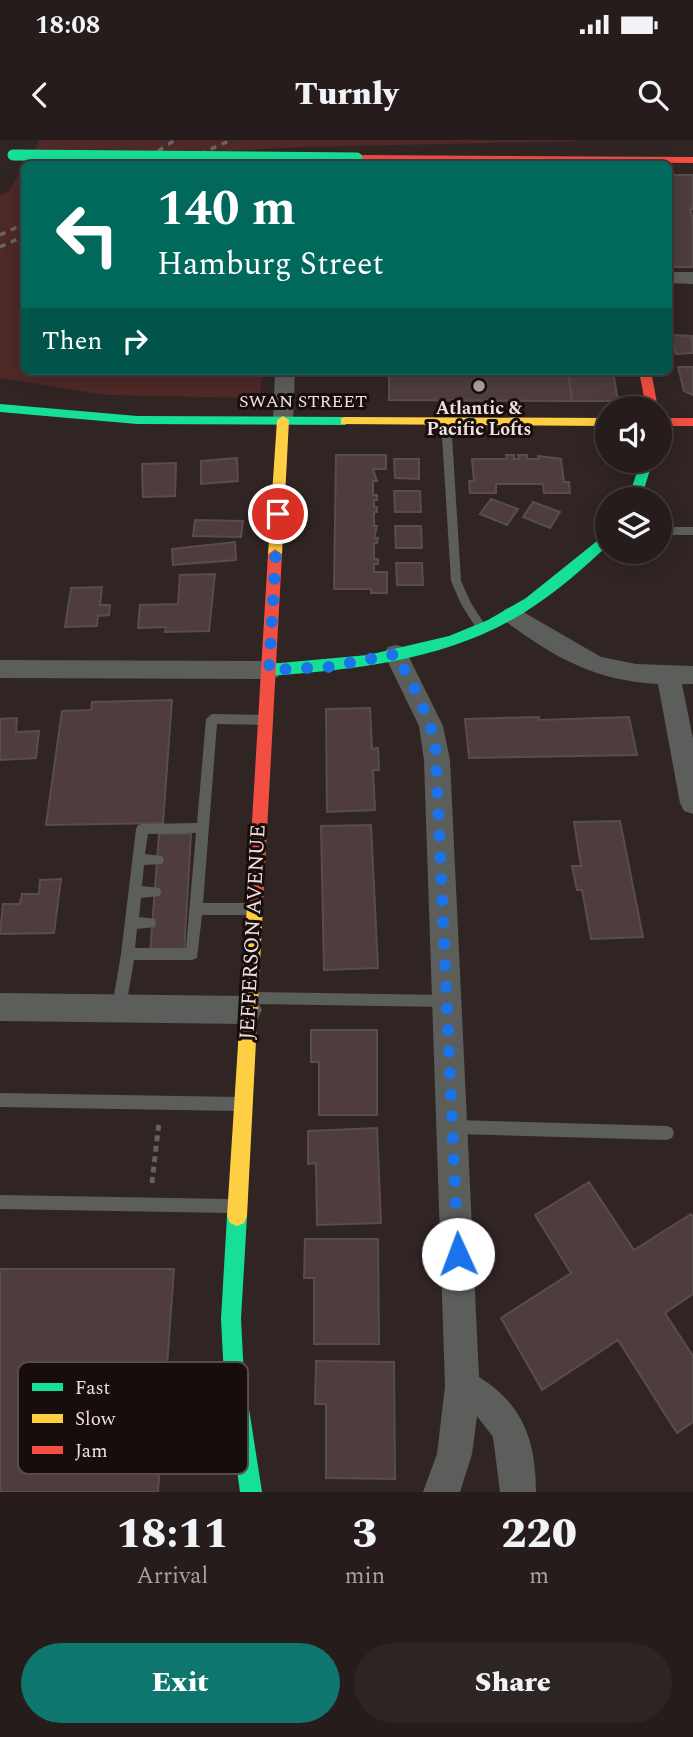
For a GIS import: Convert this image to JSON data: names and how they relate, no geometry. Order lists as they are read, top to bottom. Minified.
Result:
{"streets":{"main road":["SWAN STREET","JEFFERSON AVENUE"]},"crossings":[["SWAN STREET","JEFFERSON AVENUE"]],"places":["Atlantic & Pacific Lofts"],"legend":["Fast","Slow","Jam"],"page":{"status":"18:08","header":"Turnly","turn":["140 m","Hamburg Street"],"then":"Then","eta":["18:11","Arrival","3","min","220","m"],"buttons":["Exit","Share"]}}
